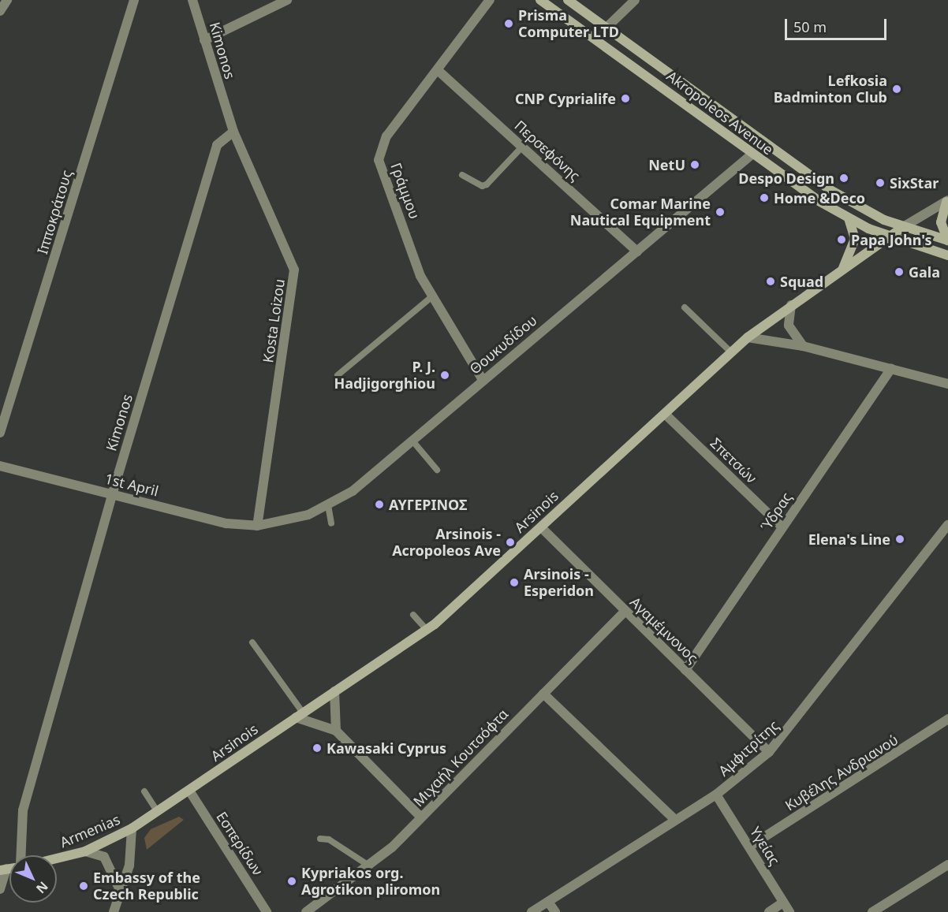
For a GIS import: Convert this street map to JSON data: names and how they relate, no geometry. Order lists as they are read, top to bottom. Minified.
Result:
{"streets":{"main road":["Akropoleos Avenue","Arsinois","Armenias"],"street":["Kimonos","Περσεφόνης","Γράμμου","Ιπποκράτους","Kosta Loizou","Θουκυδίδου","Σπετσών","1st April","Ύδρας","Αγαμέμνονος","Αμφιτρίτης","Μιχαήλ Κουτσόφτα","Κυβέλης Ανδριανού","Εσπερίδων","Υγείας"]},"crossings":[["Kimonos","Kosta Loizou"],["Kimonos","1st April"],["Akropoleos Avenue","Θουκυδίδου"],["Akropoleos Avenue","Arsinois"],["Περσεφόνης","Γράμμου"],["Περσεφόνης","Θουκυδίδου"],["Γράμμου","Θουκυδίδου"],["Kosta Loizou","Θουκυδίδου"],["Kosta Loizou","1st April"],["Θουκυδίδου","1st April"],["Σπετσών","Arsinois"],["Σπετσών","Ύδρας"],["Arsinois","Αγαμέμνονος"],["Arsinois","Armenias"],["Arsinois","Εσπερίδων"],["Ύδρας","Αγαμέμνονος"],["Αγαμέμνονος","Αμφιτρίτης"],["Αγαμέμνονος","Μιχαήλ Κουτσόφτα"],["Αμφιτρίτης","Υγείας"],["Κυβέλης Ανδριανού","Υγείας"]],"places":["Prisma Computer LTD","Lefkosia Badminton Club","CNP Cyprialife","NetU","Despo Design","SixStar","Home &Deco","Comar Marine Nautical Equipment","Papa John's","Gala","Squad","P. J. Hadjigorghiou","ΑΥΓΕΡΙΝΟΣ","Elena's Line","Arsinois - Acropoleos Ave","Arsinois - Esperidon","Kawasaki Cyprus","Kypriakos org. Agrotikon pliromon","Embassy of the Czech Republic"],"scale_bar":"50 m","north":"bottom right"}
